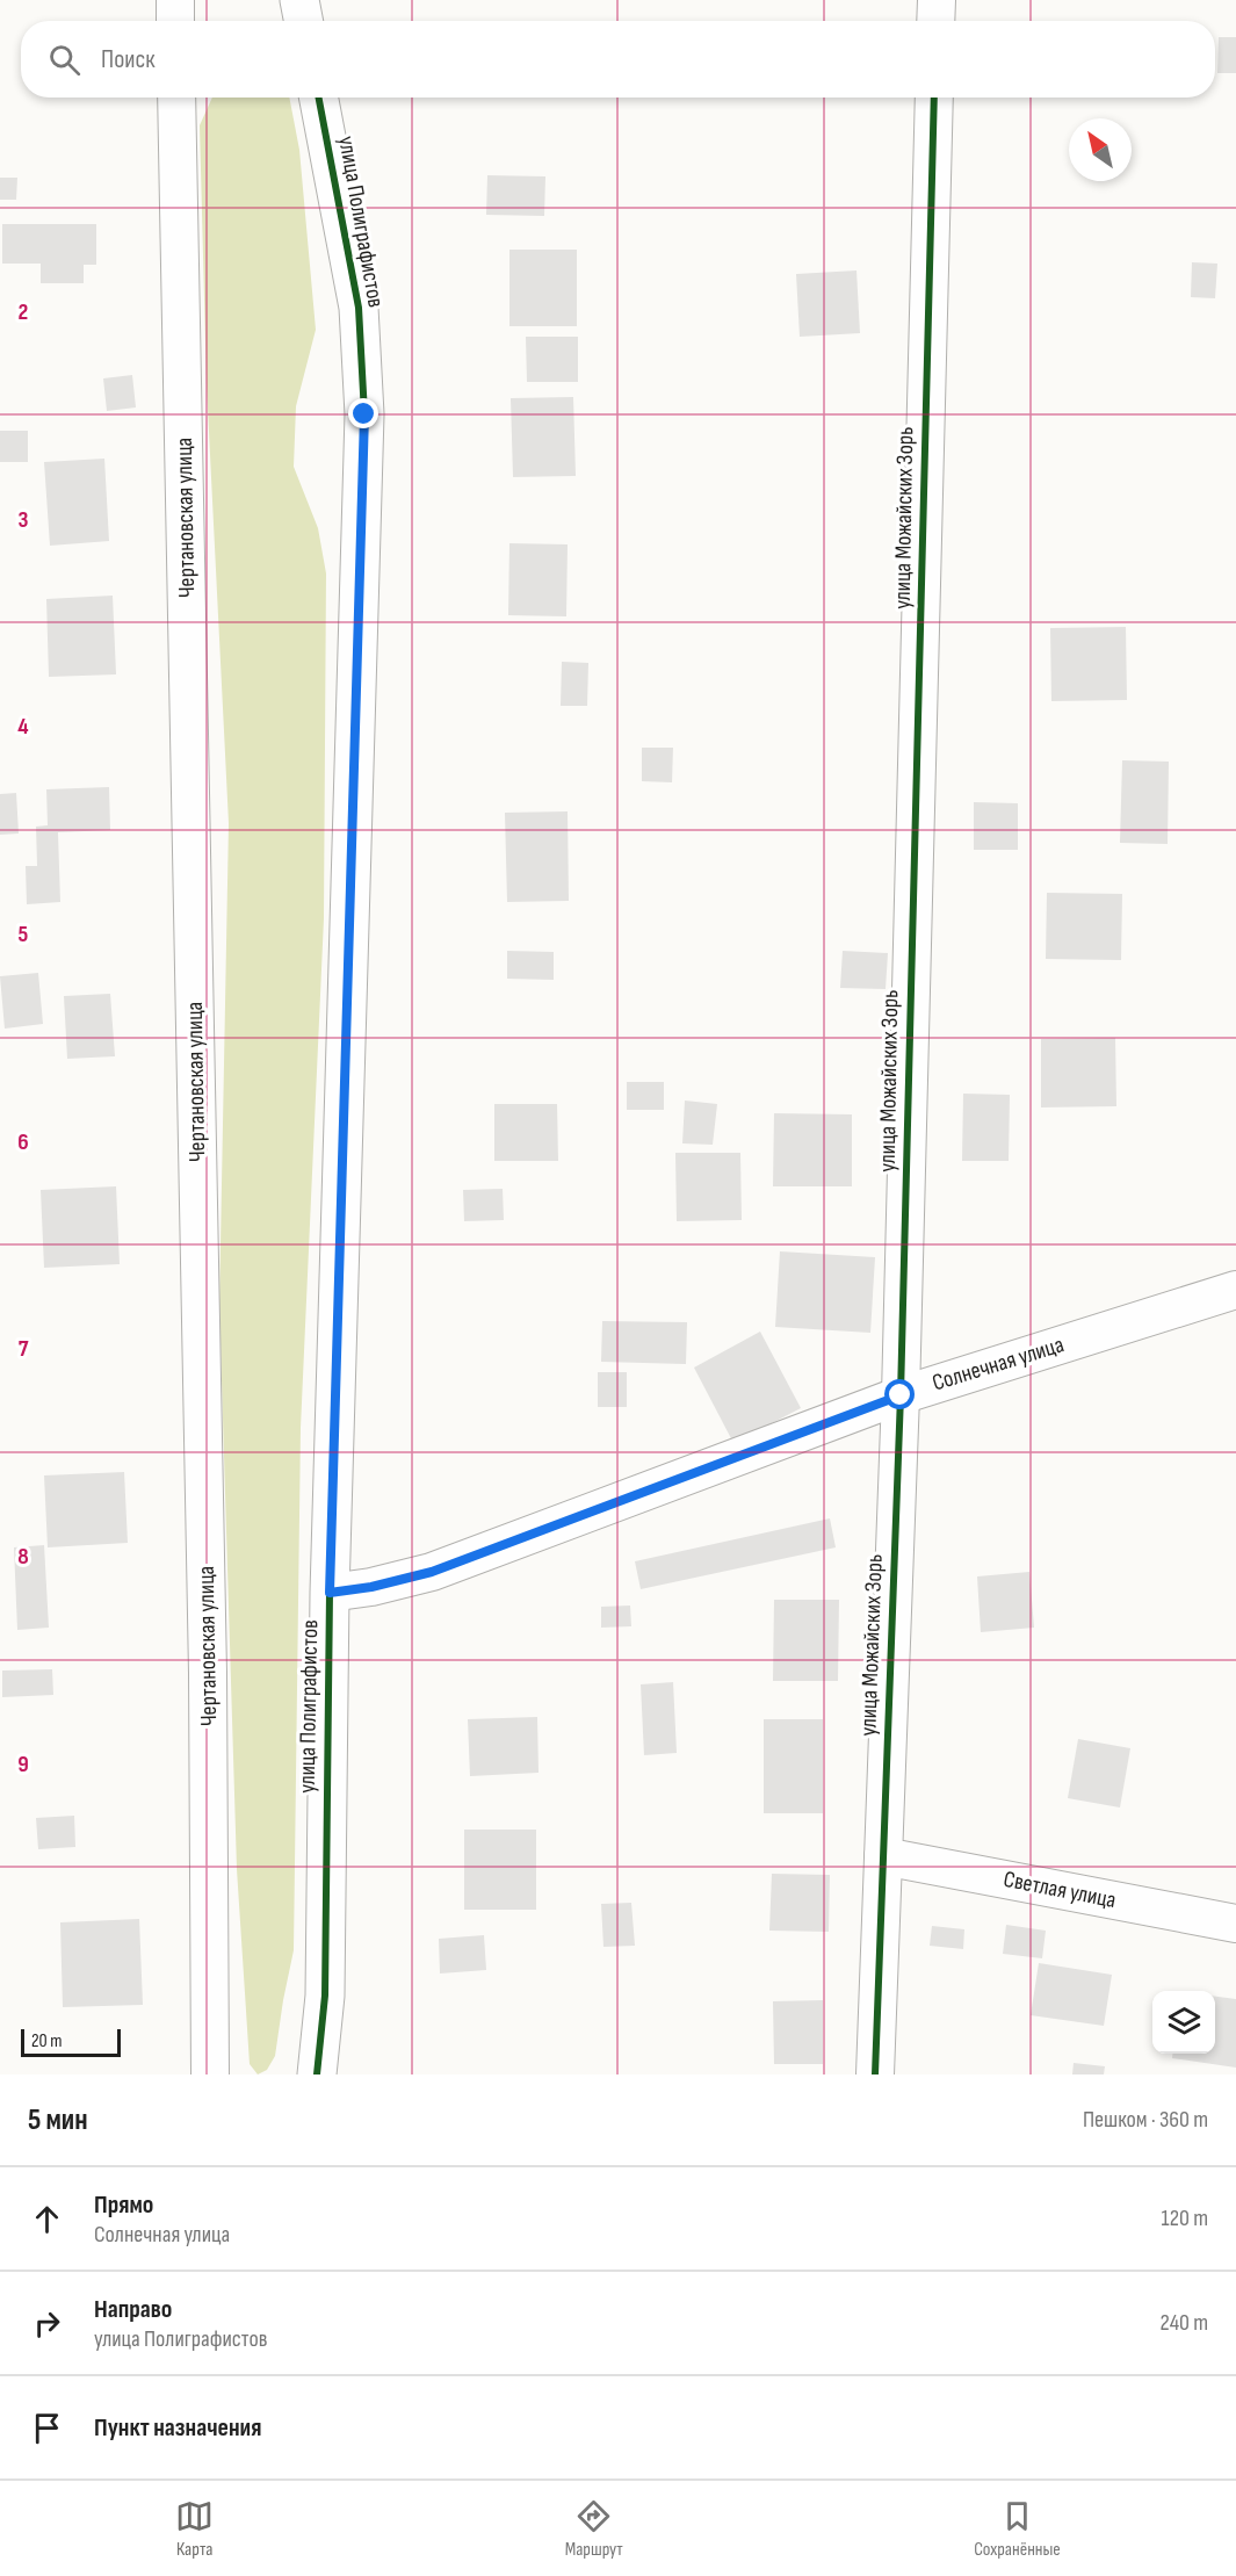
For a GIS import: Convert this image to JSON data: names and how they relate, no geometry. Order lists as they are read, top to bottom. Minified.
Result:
{"streets":{"street":["улица Полиграфистов","Чертановская улица","улица Можайских Зорь","Солнечная улица","Светлая улица"]},"crossings":[["улица Полиграфистов","Солнечная улица"],["улица Можайских Зорь","Солнечная улица"],["улица Можайских Зорь","Светлая улица"]],"scale_bar":"20 m","north":"top left","page":{"search":"Поиск","scale":"20 m","heading":["5 мин","Пешком · 360 m"],"list":[["Прямо","Солнечная улица","120 m"],["Направо","улица Полиграфистов","240 m"],"Пункт назначения"],"nav":["Карта","Маршрут","Сохранённые"]},"grid":{"rows":["2","3","4","5","6","7","8","9"]}}
